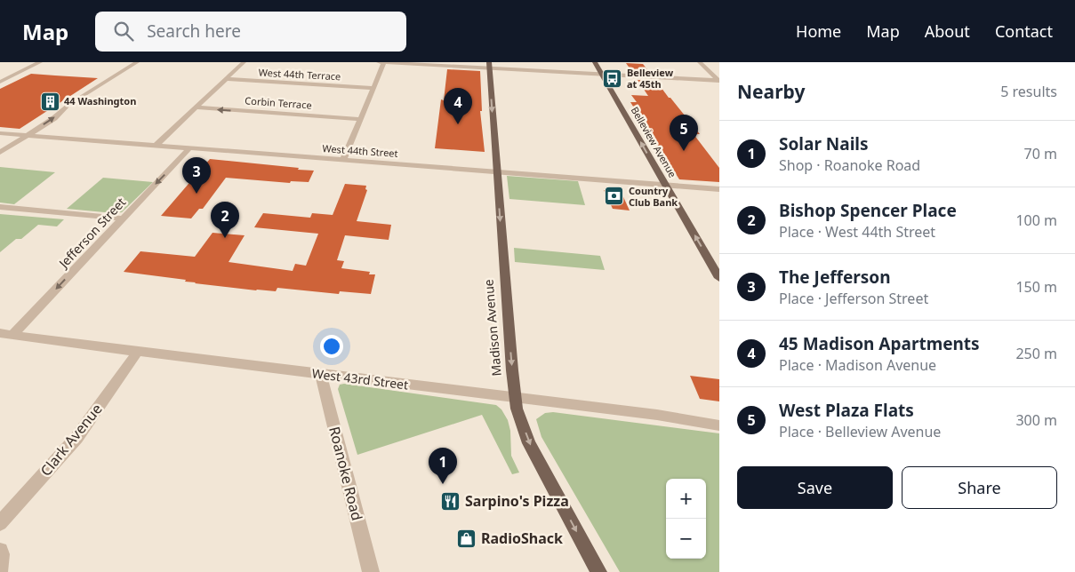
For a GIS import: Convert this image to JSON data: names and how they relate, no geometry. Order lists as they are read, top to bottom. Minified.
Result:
{"streets":{"main road":["Belleview Avenue","Madison Avenue"],"street":["West 44th Terrace","Corbin Terrace","West 44th Street","Jefferson Street","West 43rd Street","Clark Avenue","Roanoke Road"]},"crossings":[["Belleview Avenue","West 44th Street"],["West 44th Street","Jefferson Street"],["West 44th Street","Madison Avenue"],["Jefferson Street","West 43rd Street"],["Madison Avenue","West 43rd Street"],["West 43rd Street","Clark Avenue"],["West 43rd Street","Roanoke Road"]],"one_way":["Corbin Terrace","Belleview Avenue","Jefferson Street","Madison Avenue"],"places":{"bus stop":["Belleview at 45th"],"building":["44 Washington"],"bank":["Country Club Bank"],"restaurant":["Sarpino's Pizza"],"shop":["RadioShack"]},"page":{"header":"Map","search":"Search here","nav":["Home","Map","About","Contact"],"heading":["Nearby","5 results"],"pins":["4","5","3","2","1"],"list":[{"mark":"1","name":"Solar Nails","note":"Shop · Roanoke Road","value":"70 m"},{"mark":"2","name":"Bishop Spencer Place","note":"Place · West 44th Street","value":"100 m"},{"mark":"3","name":"The Jefferson","note":"Place · Jefferson Street","value":"150 m"},{"mark":"4","name":"45 Madison Apartments","note":"Place · Madison Avenue","value":"250 m"},{"mark":"5","name":"West Plaza Flats","note":"Place · Belleview Avenue","value":"300 m"}],"buttons":["Save","Share"],"map_buttons":["+","−"]}}
